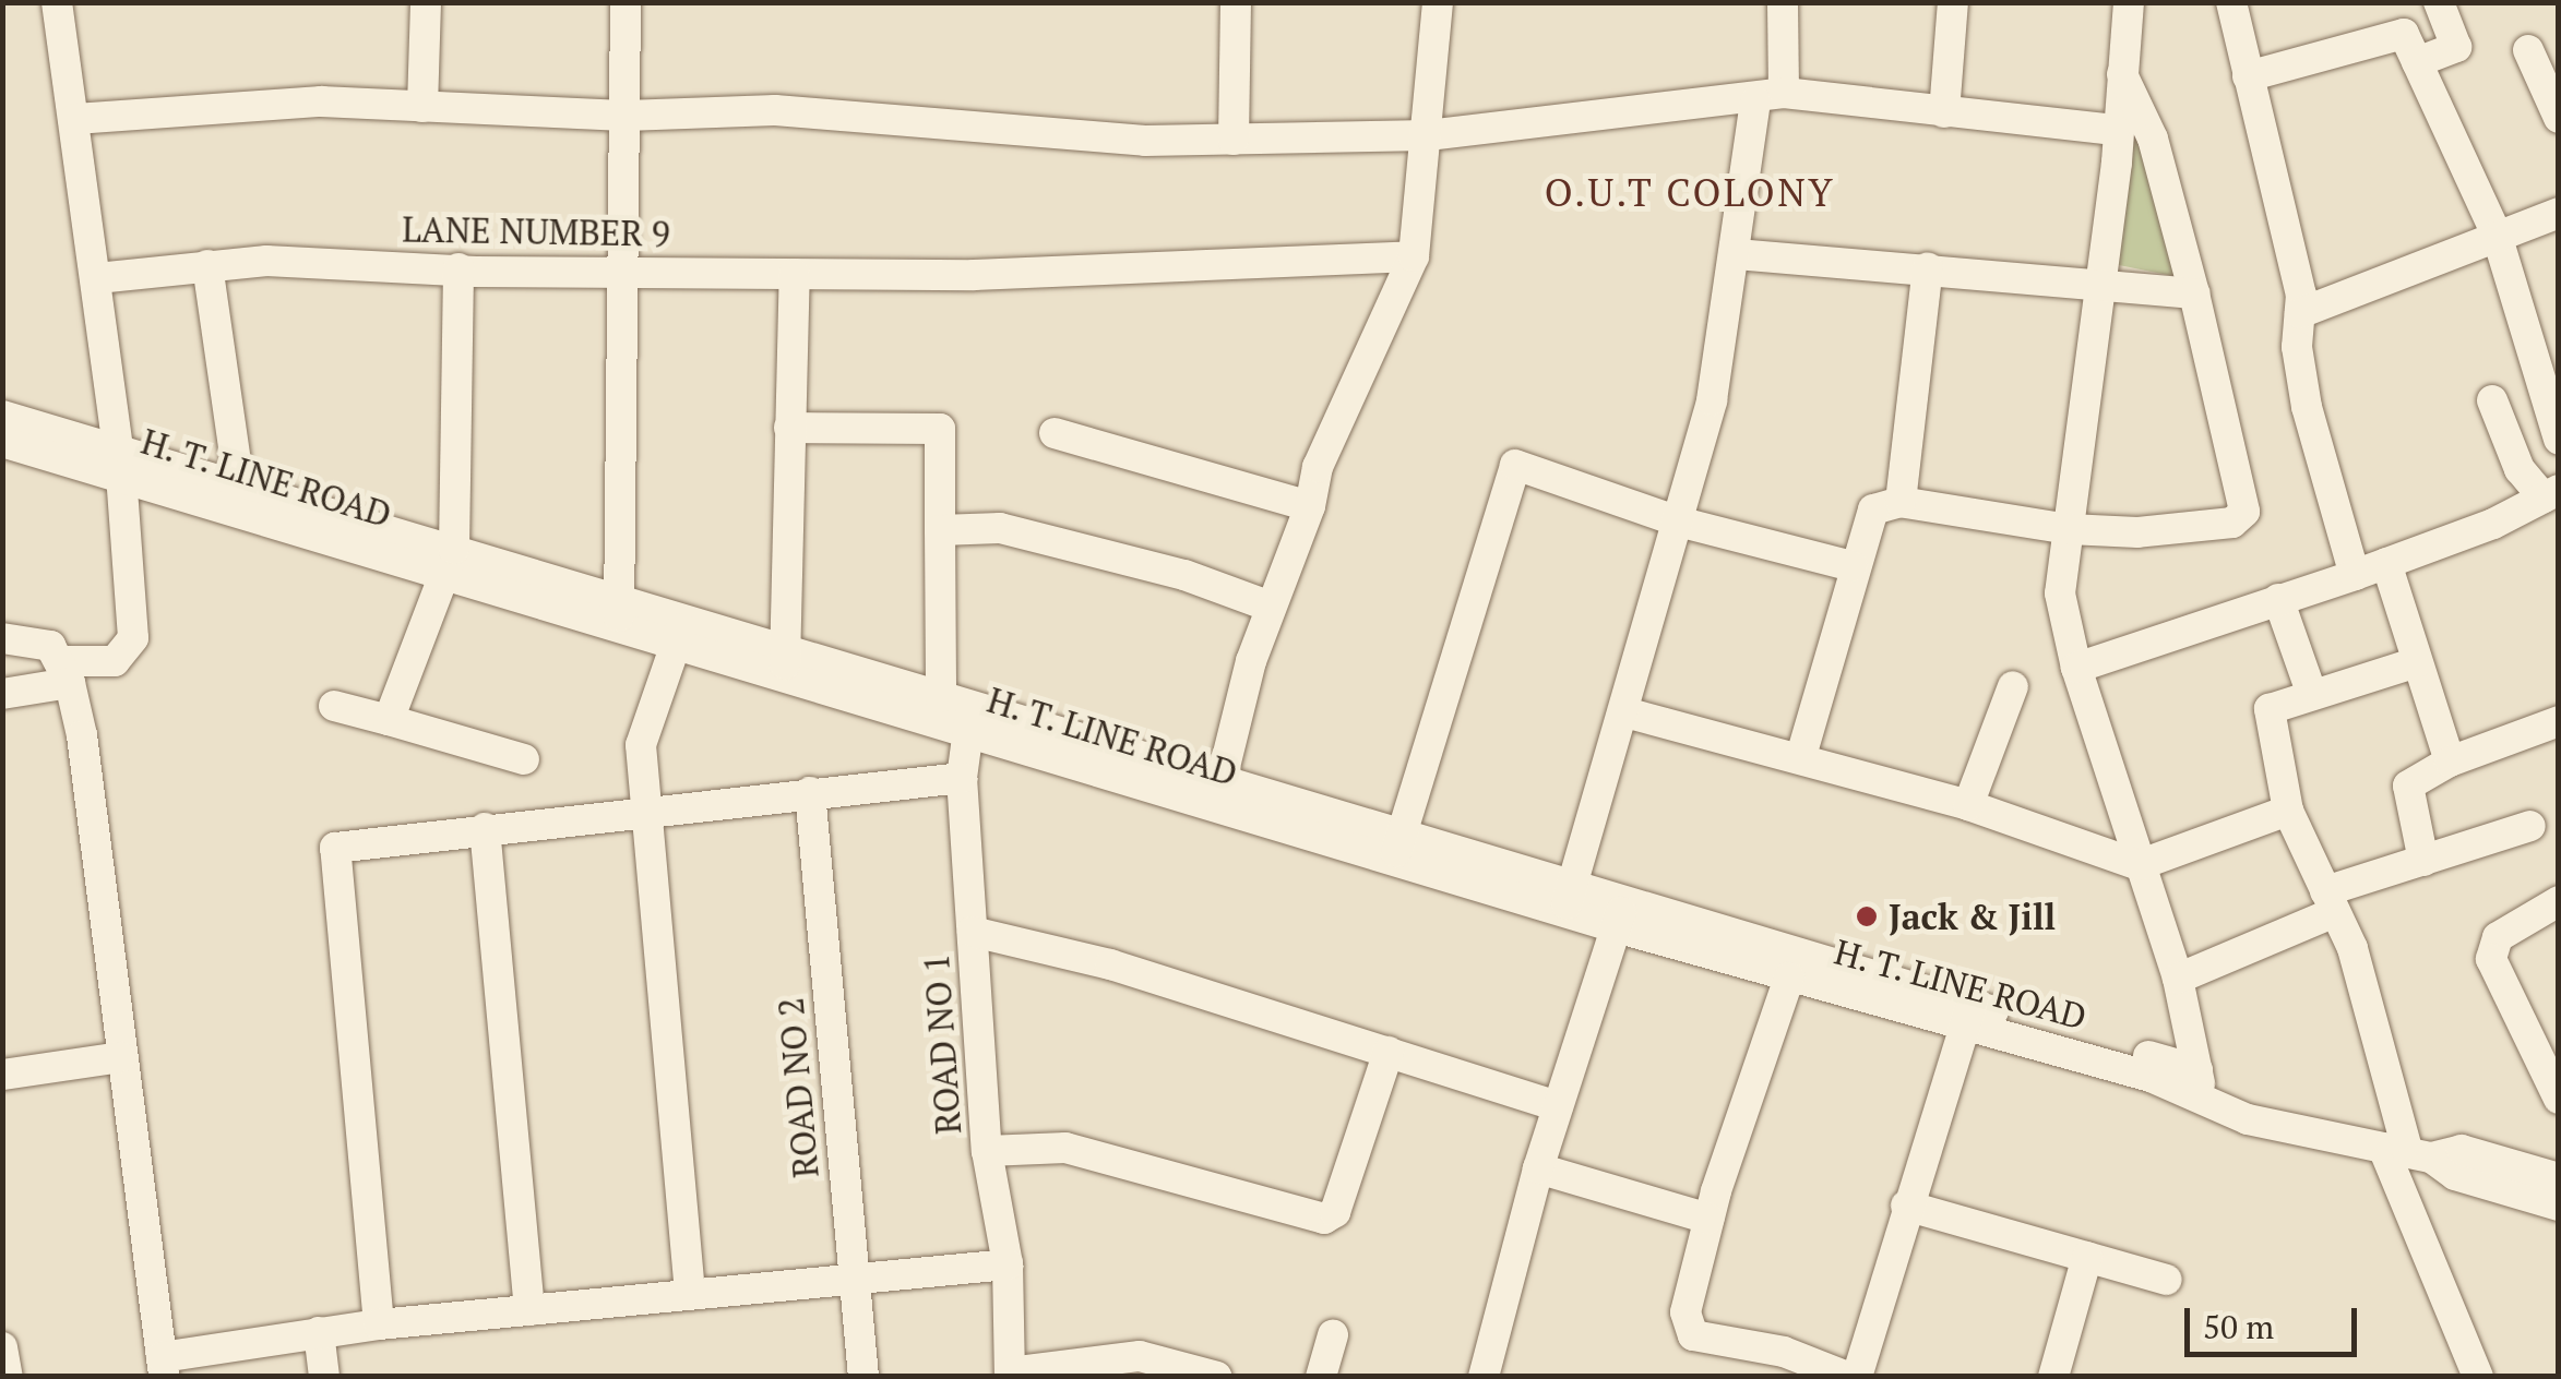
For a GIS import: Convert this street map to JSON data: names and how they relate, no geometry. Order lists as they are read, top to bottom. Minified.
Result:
{"streets":{"street":["LANE NUMBER 9","H. T. LINE ROAD","ROAD NO 1","ROAD NO 2"]},"crossings":[["H. T. LINE ROAD","ROAD NO 1"]],"districts":["O.U.T COLONY"],"places":["Jack & Jill"],"scale_bar":"50 m"}
